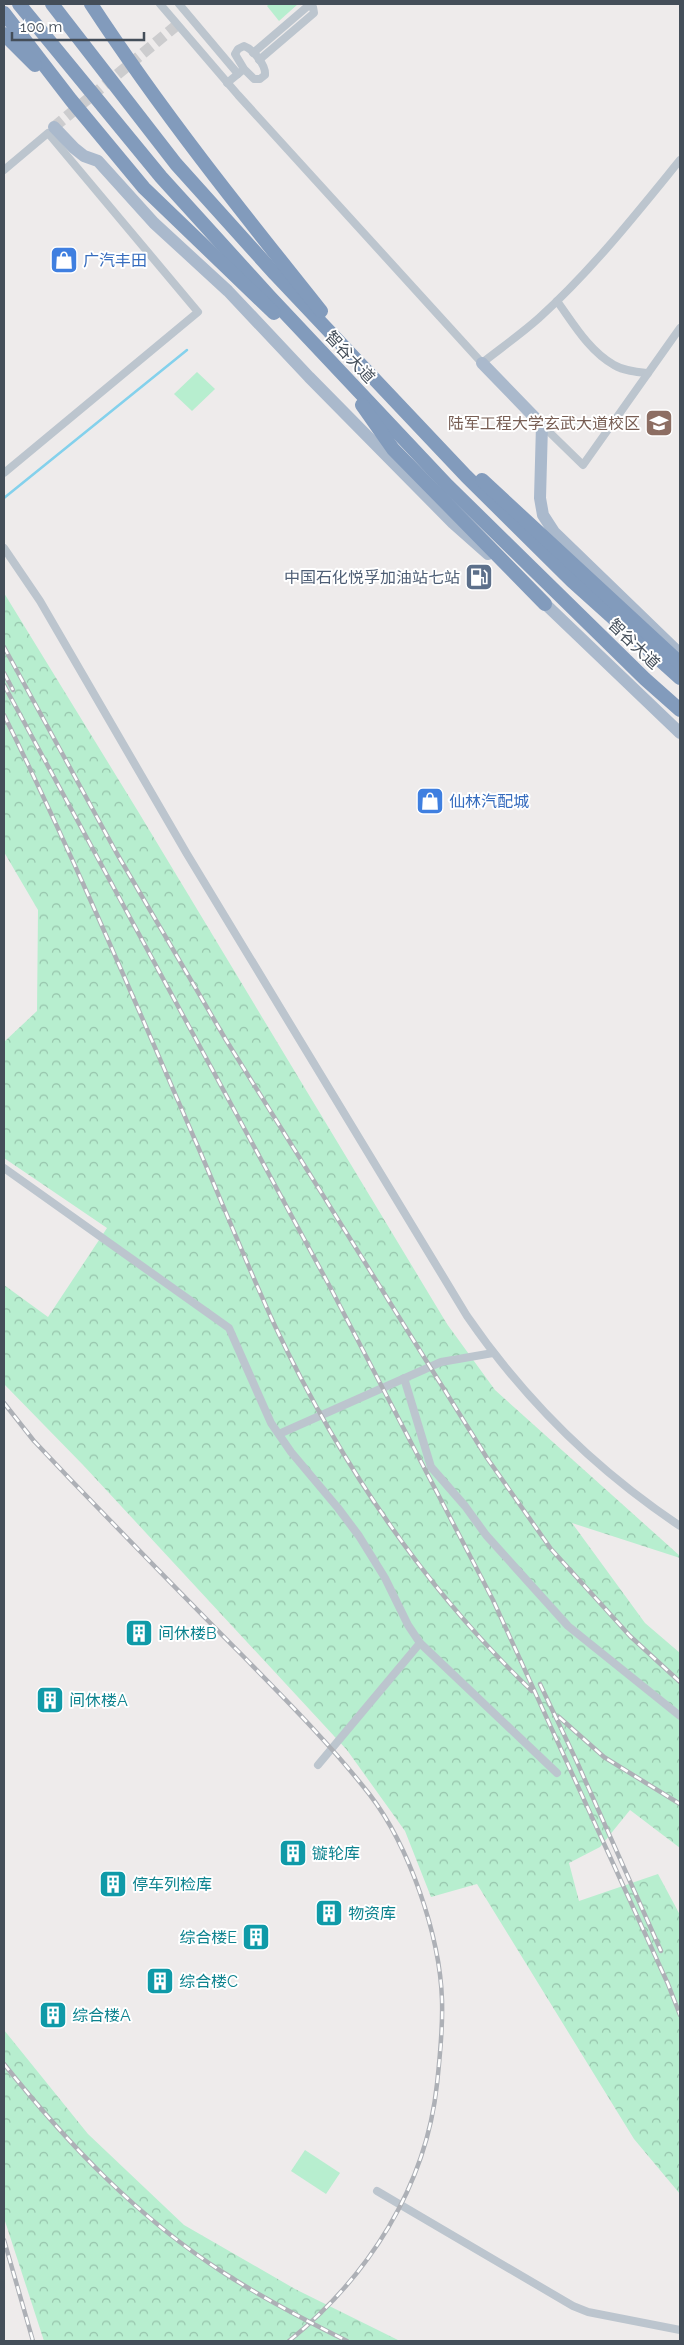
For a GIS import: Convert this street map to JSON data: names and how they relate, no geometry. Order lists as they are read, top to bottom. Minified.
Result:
{"streets":{"highway":["智谷大道"]},"places":{"shop":["广汽丰田","仙林汽配城"],"school or university":["陆军工程大学玄武大道校区"],"fuel station":["中国石化悦孚加油站七站"],"building":["间休楼B","间休楼A","镟轮库","停车列检库","物资库","综合楼E","综合楼C","综合楼A"]},"scale_bar":"100 m"}
